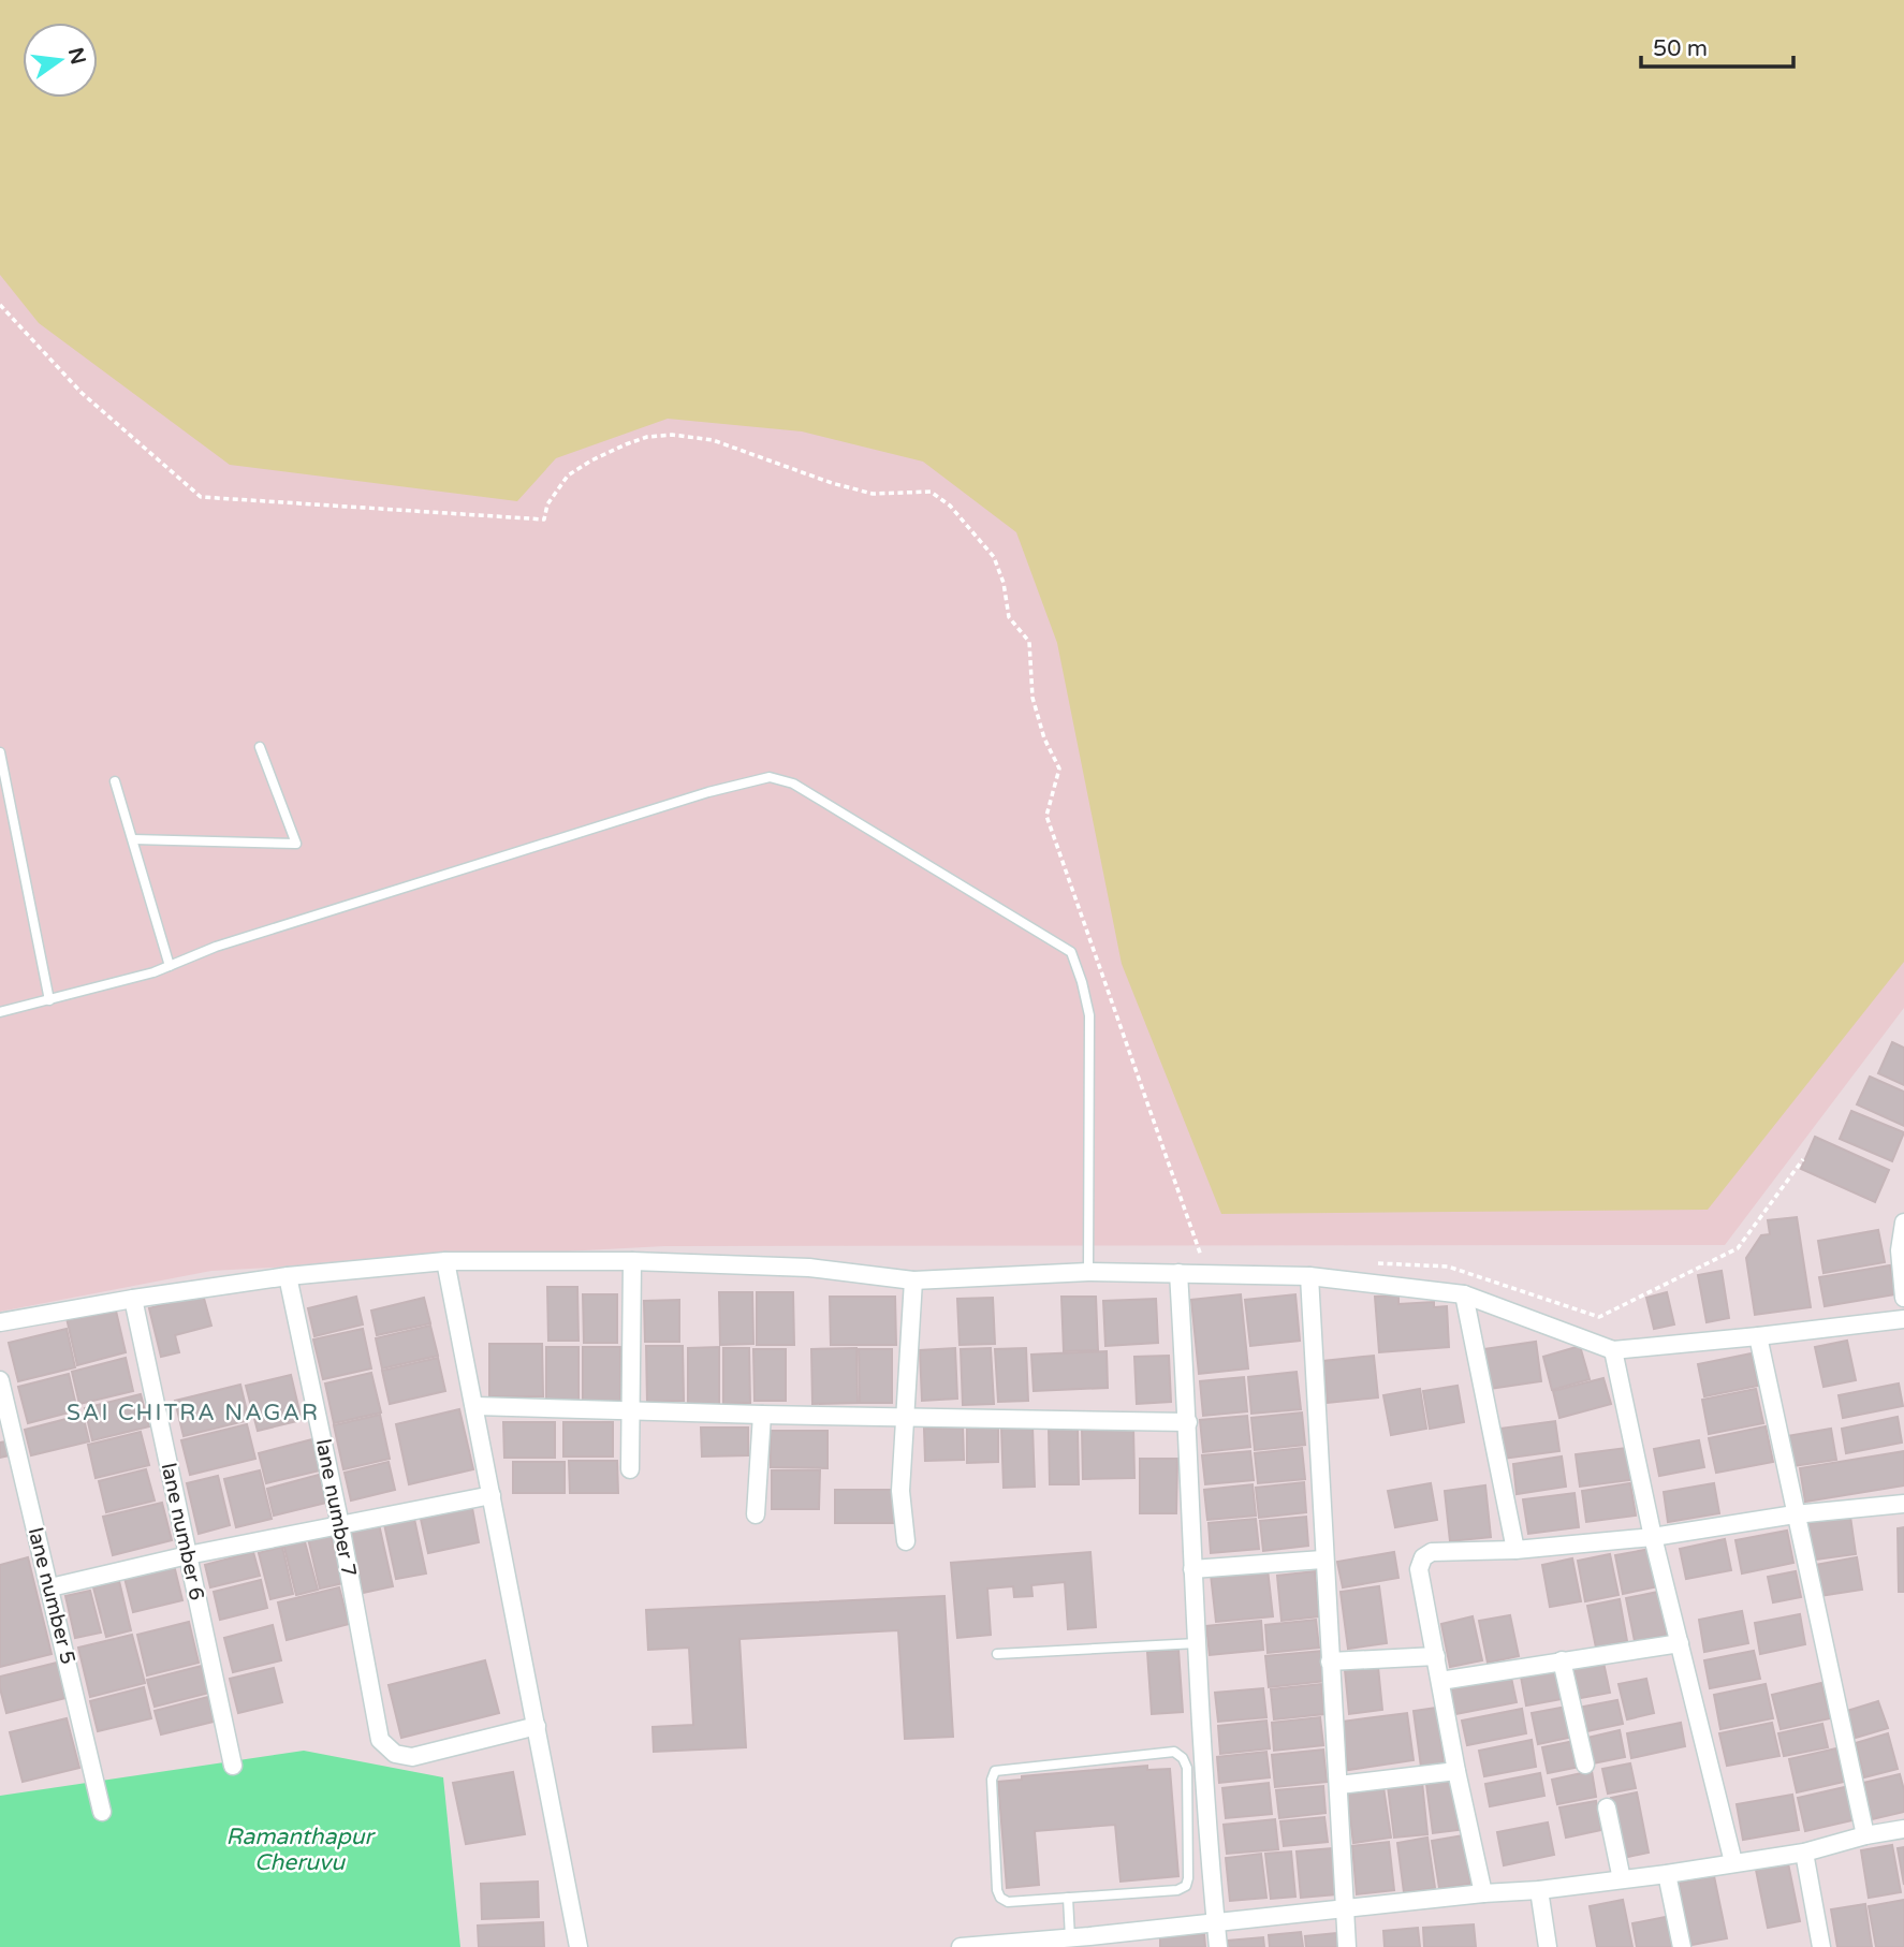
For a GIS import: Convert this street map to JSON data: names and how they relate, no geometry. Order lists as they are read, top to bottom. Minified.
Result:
{"streets":{"street":["lane number 7","lane number 6","lane number 5"]},"districts":["SAI CHITRA NAGAR"],"water":["Ramanthapur Cheruvu"],"scale_bar":"50 m","north":"right"}
